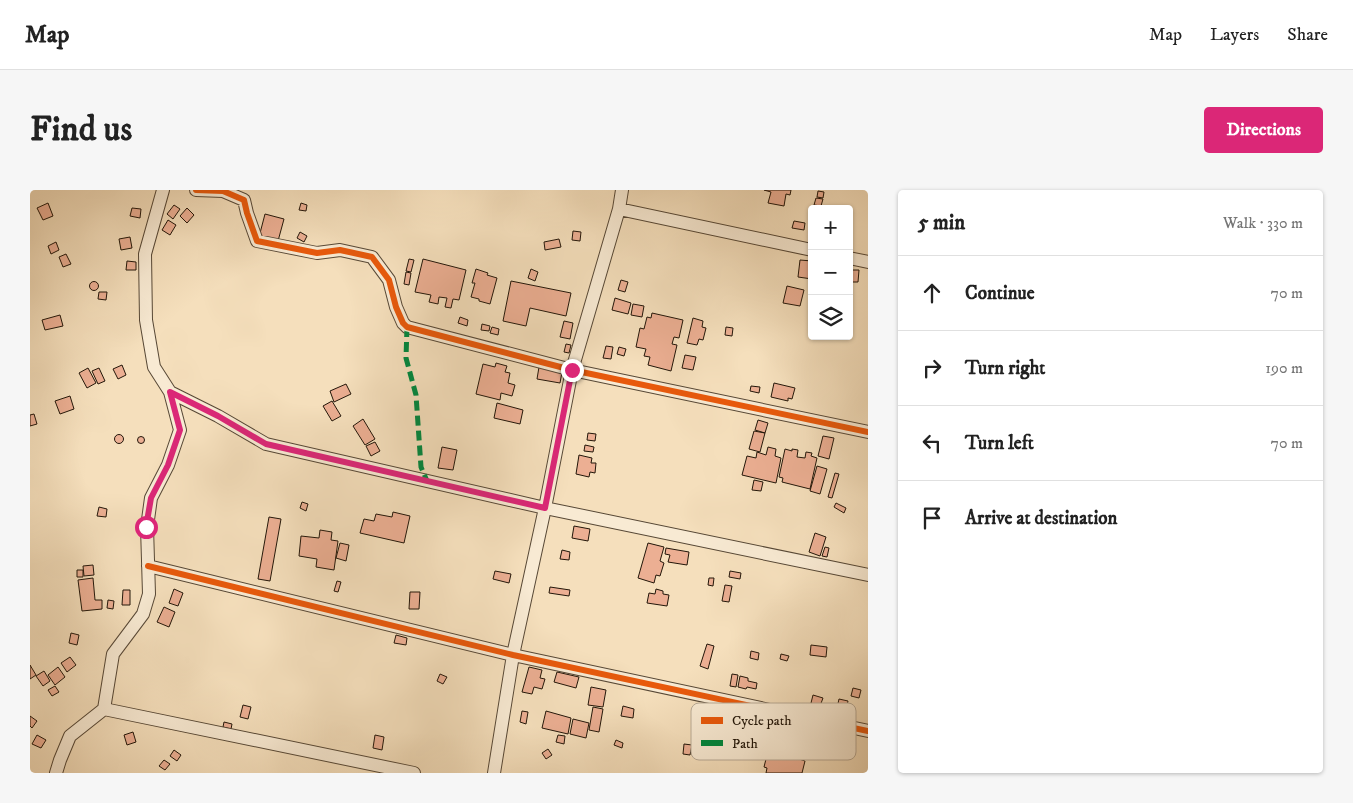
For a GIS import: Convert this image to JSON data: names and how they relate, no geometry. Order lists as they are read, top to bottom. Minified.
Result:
{"legend":["Cycle path","Path"],"page":{"header":"Map","nav":["Map","Layers","Share"],"buttons":"Directions","title":"Find us","heading":["5 min","Walk · 330 m"],"map_buttons":["+","−"],"list":[["Continue","70 m"],["Turn right","190 m"],["Turn left","70 m"],"Arrive at destination"]}}
